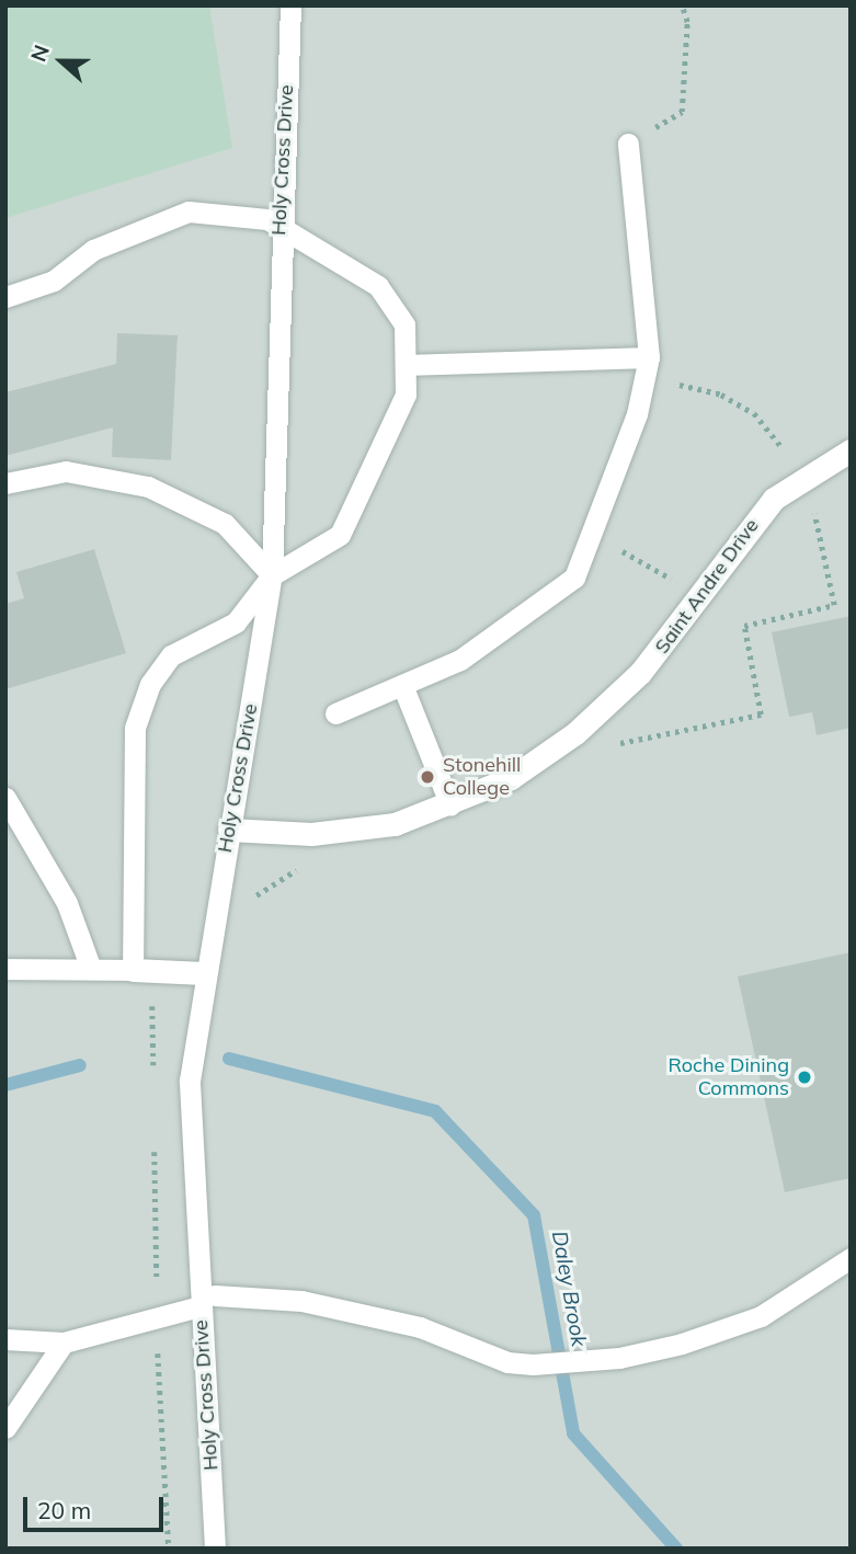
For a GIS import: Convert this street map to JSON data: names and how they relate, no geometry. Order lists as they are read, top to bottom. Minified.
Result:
{"streets":{"street":["Saint Andre Drive"],"lane":["Holy Cross Drive"]},"crossings":[["Holy Cross Drive","Saint Andre Drive"]],"water":["Daley Brook"],"places":["Stonehill College","Roche Dining Commons"],"scale_bar":"20 m","north":"left"}
